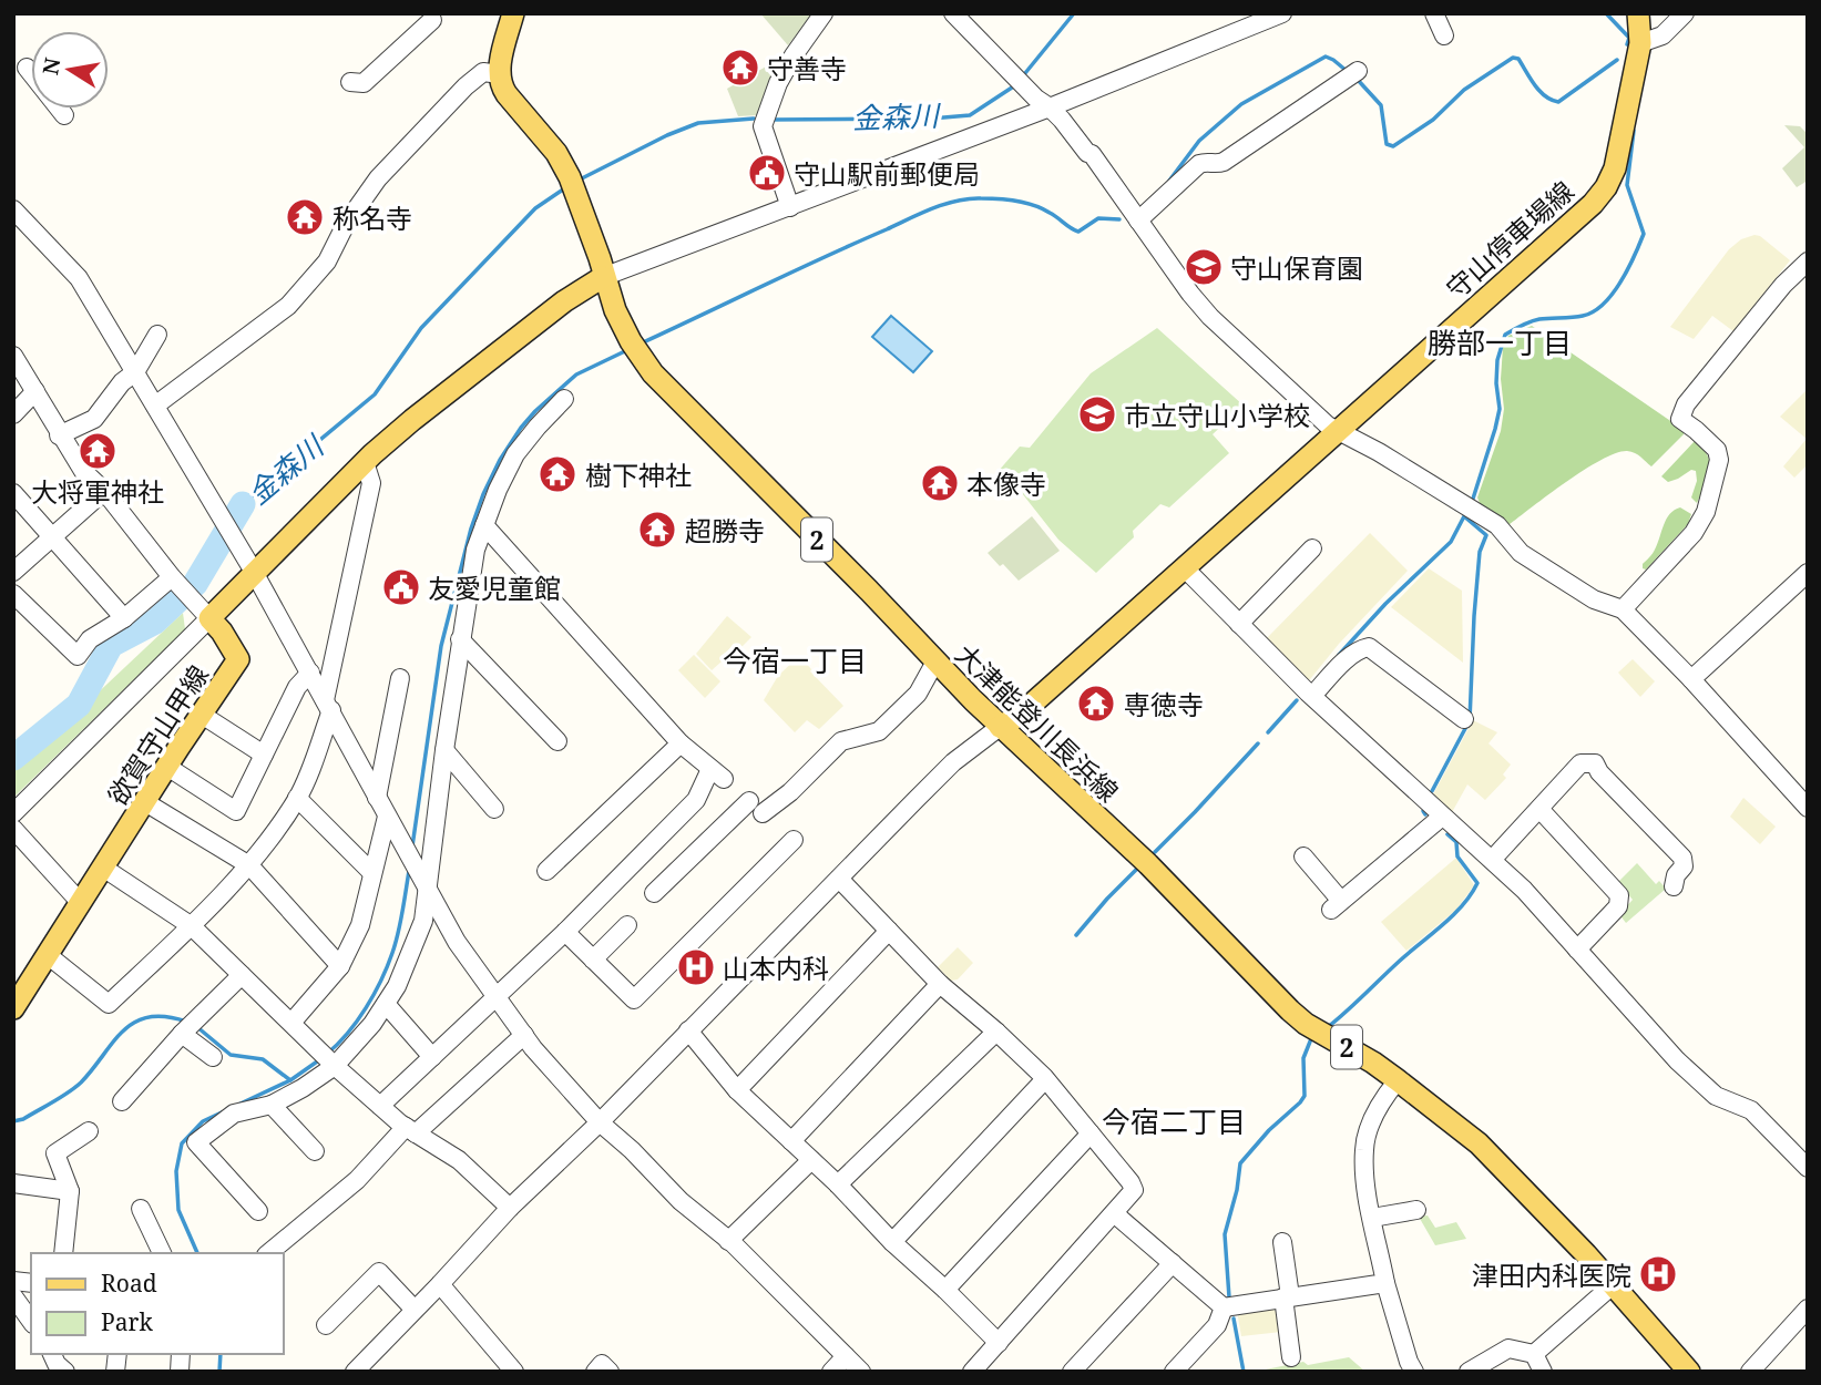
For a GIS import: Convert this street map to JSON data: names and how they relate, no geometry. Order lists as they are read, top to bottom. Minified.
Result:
{"streets":{"main road":["守山停車場線","2","大津能登川長浜線","欲賀守山甲線"]},"crossings":[["守山停車場線","大津能登川長浜線"]],"districts":["勝部一丁目","今宿一丁目","今宿二丁目"],"water":["金森川"],"places":{"temple":["守善寺","称名寺","大将軍神社","樹下神社","本像寺","超勝寺","専徳寺"],"public building":["守山駅前郵便局","友愛児童館"],"school or university":["守山保育園","市立守山小学校"],"hospital":["山本内科","津田内科医院"]},"legend":["Road","Park"],"north":"left"}
